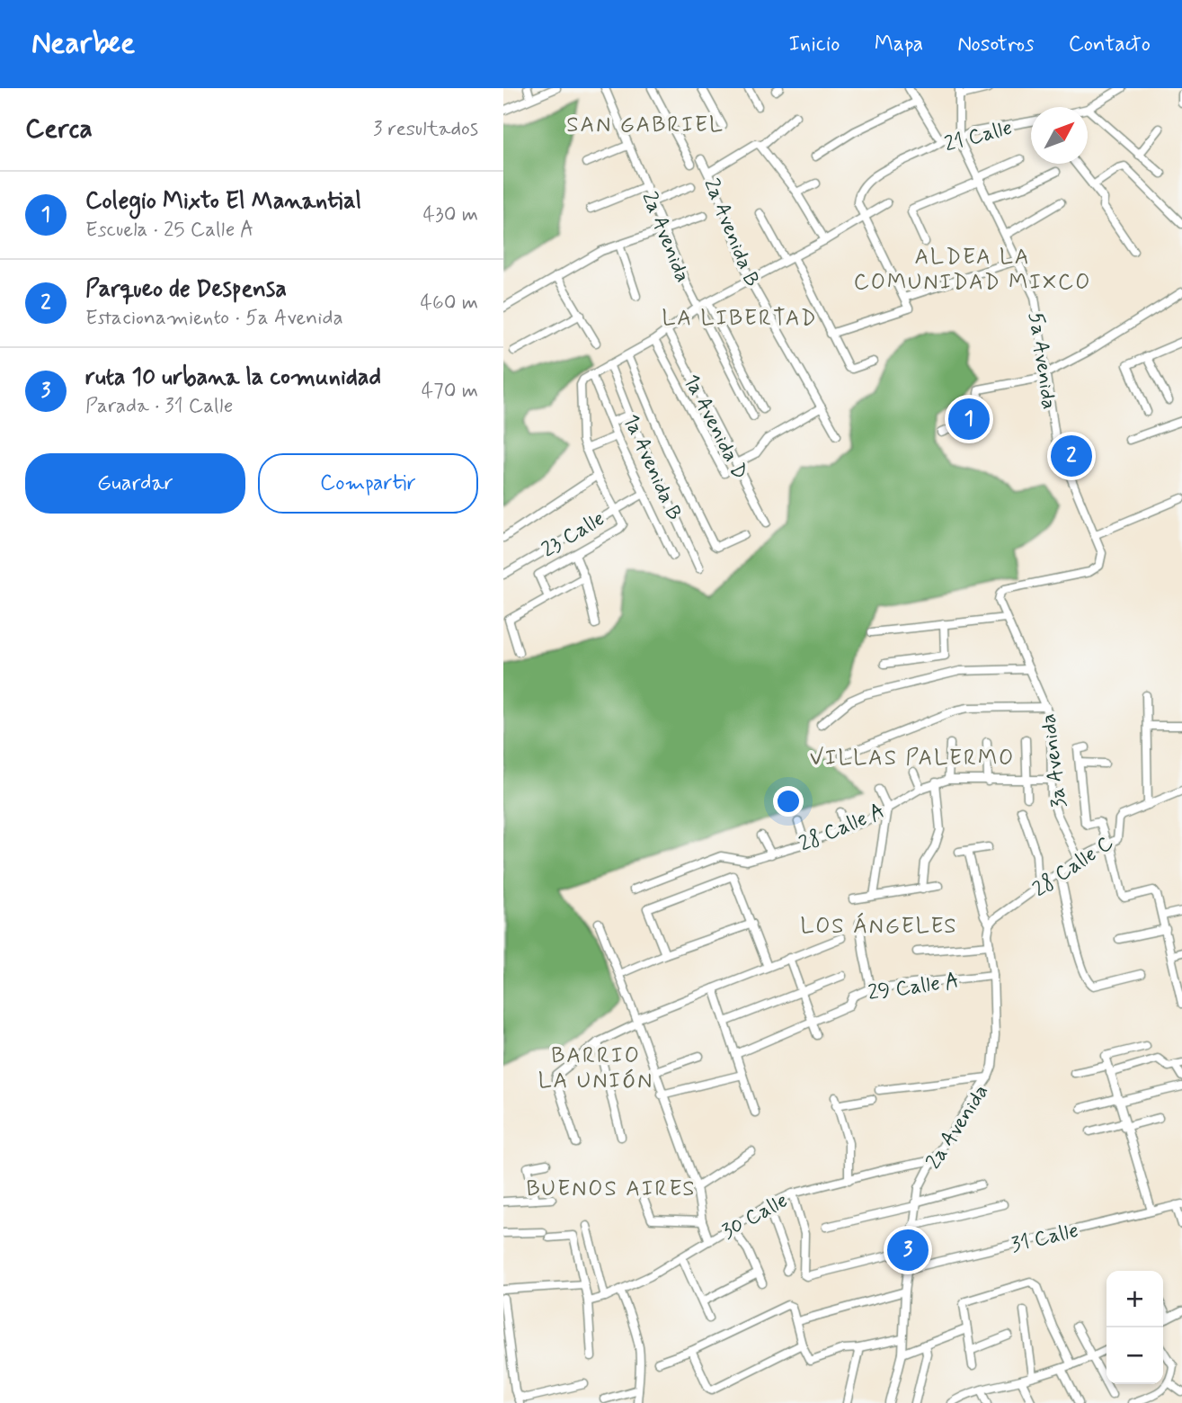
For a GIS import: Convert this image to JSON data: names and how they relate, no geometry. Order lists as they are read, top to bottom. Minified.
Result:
{"streets":{"street":["21 Calle","2a Avenida B","2a Avenida","5a Avenida","1a Avenida D","1a Avenida B","23 Calle","3a Avenida","28 Calle A","28 Calle C","29 Calle A","30 Calle","31 Calle"]},"crossings":[["21 Calle","5a Avenida"],["2a Avenida","28 Calle C"],["2a Avenida","29 Calle A"],["2a Avenida","30 Calle"],["2a Avenida","31 Calle"],["5a Avenida","3a Avenida"],["3a Avenida","28 Calle A"],["3a Avenida","28 Calle C"]],"districts":["SAN GABRIEL","ALDEA LA COMUNIDAD MIXCO","LA LIBERTAD","VILLAS PALERMO","LOS ÁNGELES","BARRIO LA UNIÓN","BUENOS AIRES"],"north":"top right","page":{"header":"Nearbee","nav":["Inicio","Mapa","Nosotros","Contacto"],"heading":["Cerca","3 resultados"],"list":[{"mark":"1","name":"Colegio Mixto El Manantial","note":"Escuela · 25 Calle A","value":"430 m"},{"mark":"2","name":"Parqueo de Despensa","note":"Estacionamiento · 5a Avenida","value":"460 m"},{"mark":"3","name":"ruta 10 urbana la comunidad","note":"Parada · 31 Calle","value":"470 m"}],"pins":["1","2","3"],"buttons":["Guardar","Compartir"],"map_buttons":["+","−"]}}
